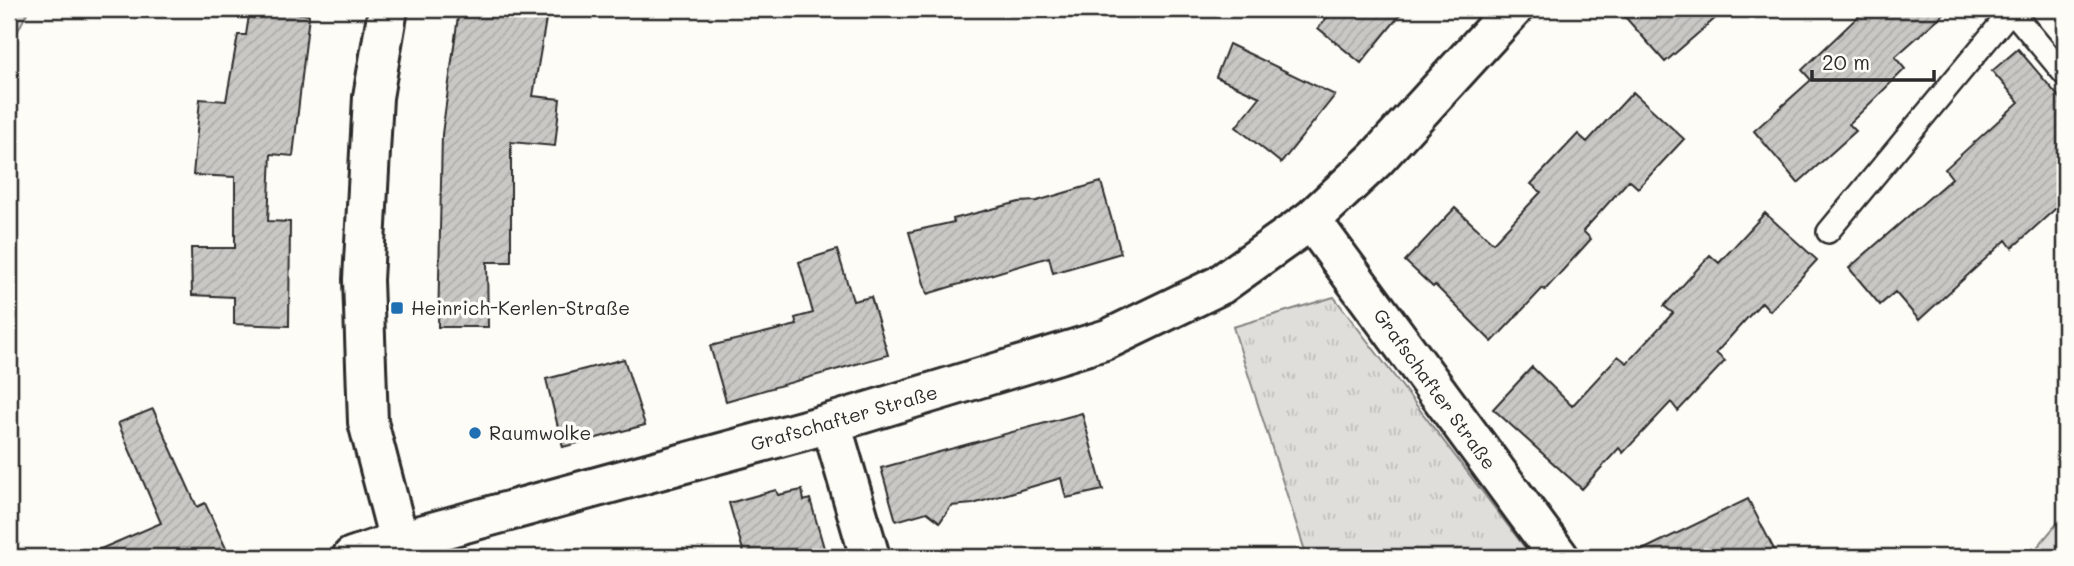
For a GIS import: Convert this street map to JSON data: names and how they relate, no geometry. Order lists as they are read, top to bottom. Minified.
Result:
{"streets":{"main road":["Grafschafter Straße"]},"places":{"transit":["Heinrich-Kerlen-Straße"],"other":["Raumwolke"]},"scale_bar":"20 m"}
